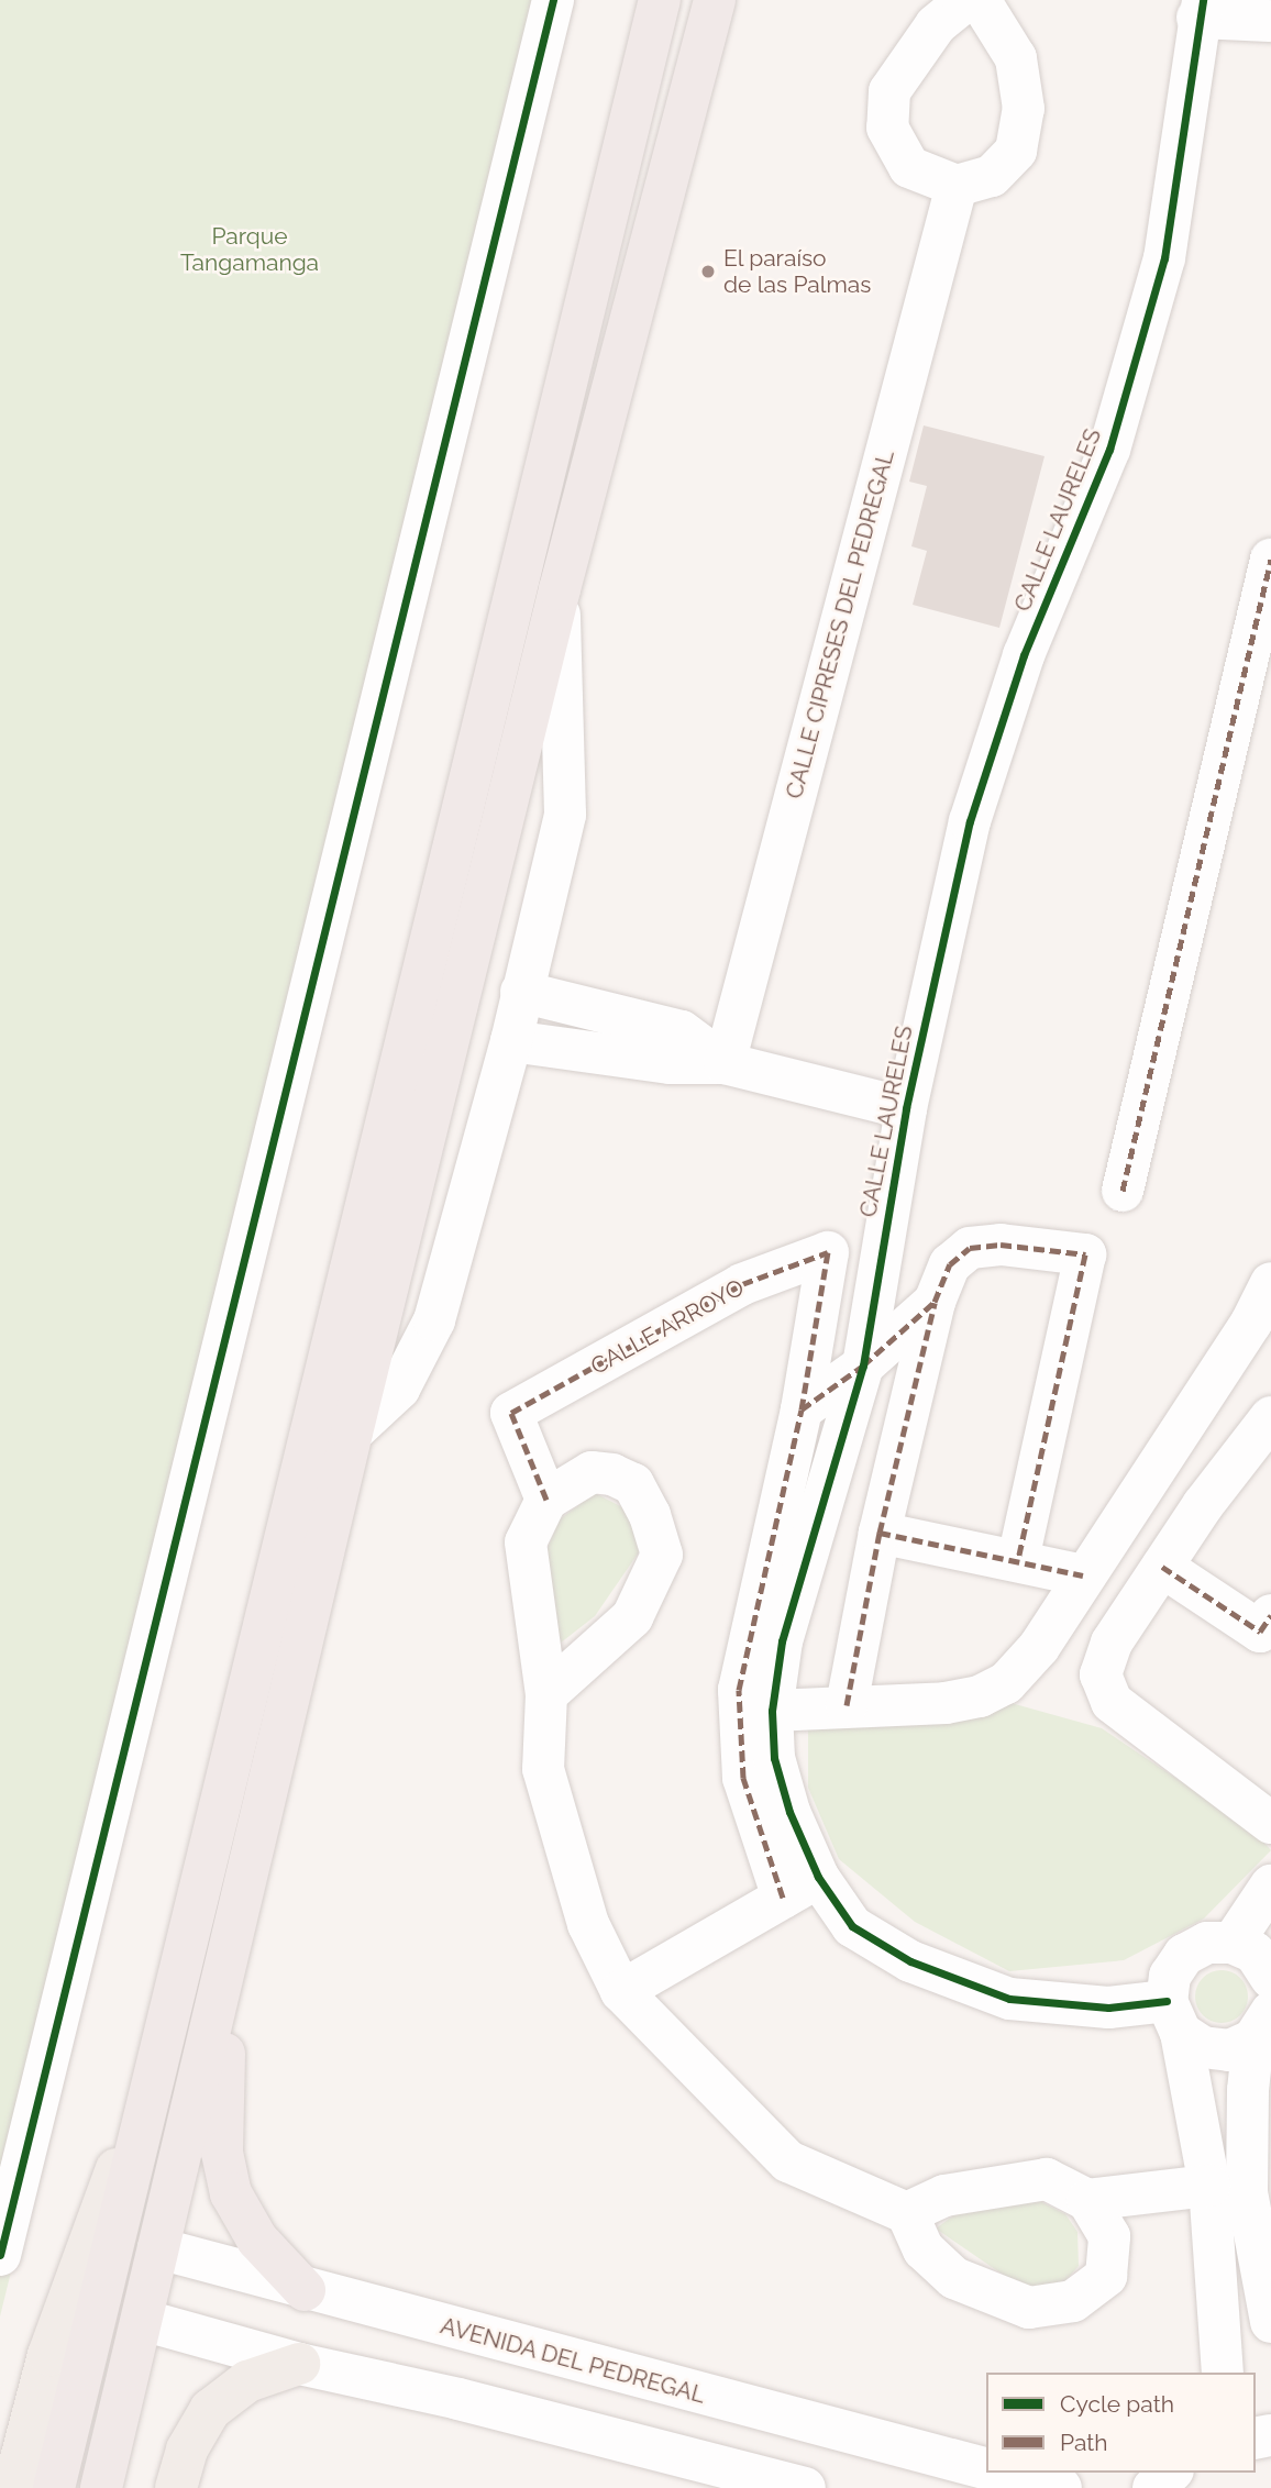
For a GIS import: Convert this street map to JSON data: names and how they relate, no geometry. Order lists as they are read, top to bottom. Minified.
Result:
{"streets":{"street":["CALLE LAURELES","CALLE CIPRESES DEL PEDREGAL","CALLE ARROYO","AVENIDA DEL PEDREGAL"]},"parks":["Parque Tangamanga"],"places":["El paraíso de las Palmas"],"legend":["Cycle path","Path"]}
